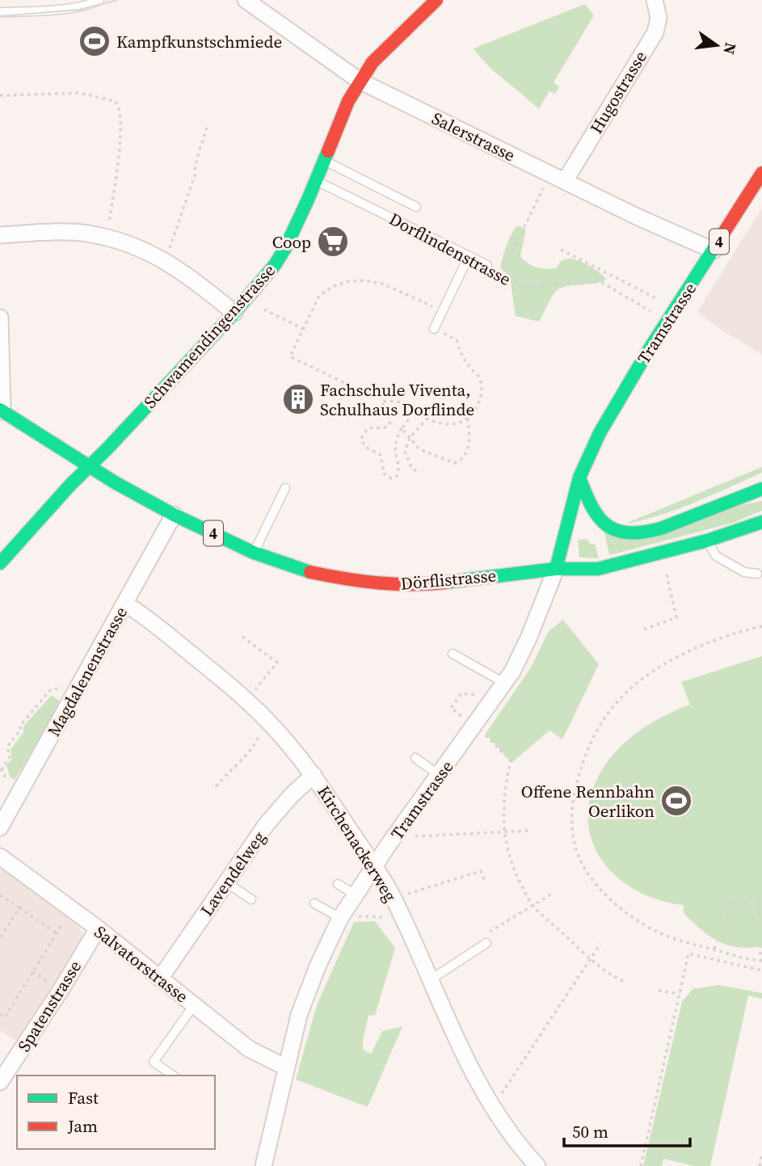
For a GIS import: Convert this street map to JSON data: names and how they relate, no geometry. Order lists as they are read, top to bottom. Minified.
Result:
{"streets":{"main road":["4","Tramstrasse","Schwamendingenstrasse","Dörflistrasse"],"street":["Hugostrasse","Salerstrasse","Magdalenenstrasse","Kirchenackerweg","Lavendelweg","Salvatorstrasse","Spatenstrasse"],"lane":["Dorflindenstrasse"]},"crossings":[["Hugostrasse","Salerstrasse"],["Salerstrasse","Tramstrasse"],["Salerstrasse","Schwamendingenstrasse"],["Dorflindenstrasse","Schwamendingenstrasse"],["Tramstrasse","Dörflistrasse"],["Tramstrasse","Kirchenackerweg"],["Tramstrasse","Salvatorstrasse"],["Schwamendingenstrasse","Dörflistrasse"],["Dörflistrasse","Magdalenenstrasse"],["Magdalenenstrasse","Kirchenackerweg"],["Kirchenackerweg","Lavendelweg"],["Lavendelweg","Salvatorstrasse"],["Salvatorstrasse","Spatenstrasse"]],"places":{"sports":["Kampfkunstschmiede","Offene Rennbahn Oerlikon"],"supermarket":["Coop"],"building":["Fachschule Viventa, Schulhaus Dorflinde"]},"legend":["Fast","Jam"],"scale_bar":"50 m","north":"right"}
